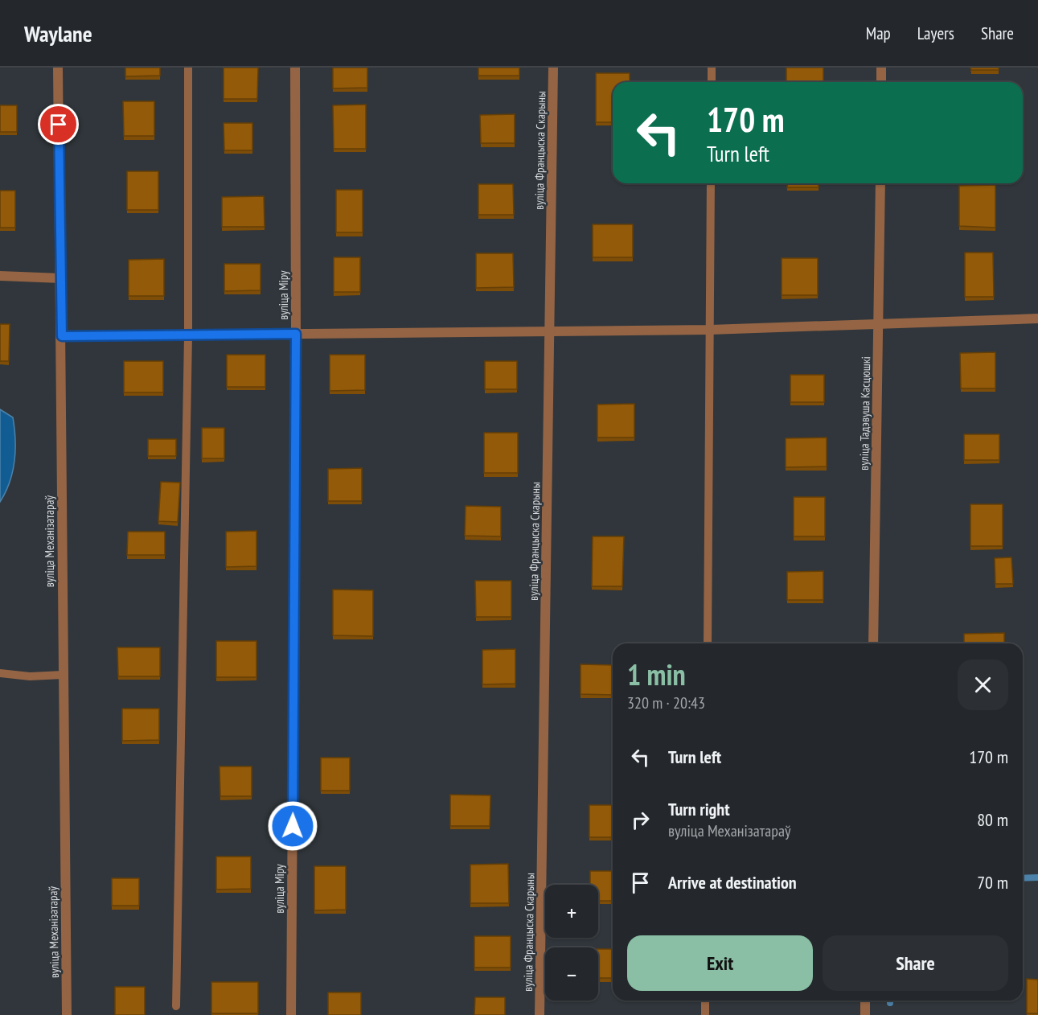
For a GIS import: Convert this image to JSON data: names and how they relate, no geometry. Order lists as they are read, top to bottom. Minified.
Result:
{"streets":{"street":["вуліца Францыска Скарыны","вуліца Міру","вуліца Тадэвуша Касцюшкі","вуліца Механізатараў"]},"page":{"header":"Waylane","nav":["Map","Layers","Share"],"turn":["170 m","Turn left"],"heading":["1 min","320 m · 20:43"],"list":[{"name":"Turn left","value":"170 m"},{"name":"Turn right","note":"вуліца Механізатараў","value":"80 m"},{"name":"Arrive at destination","value":"70 m"}],"map_buttons":["+","−"],"buttons":["Exit","Share"]}}
